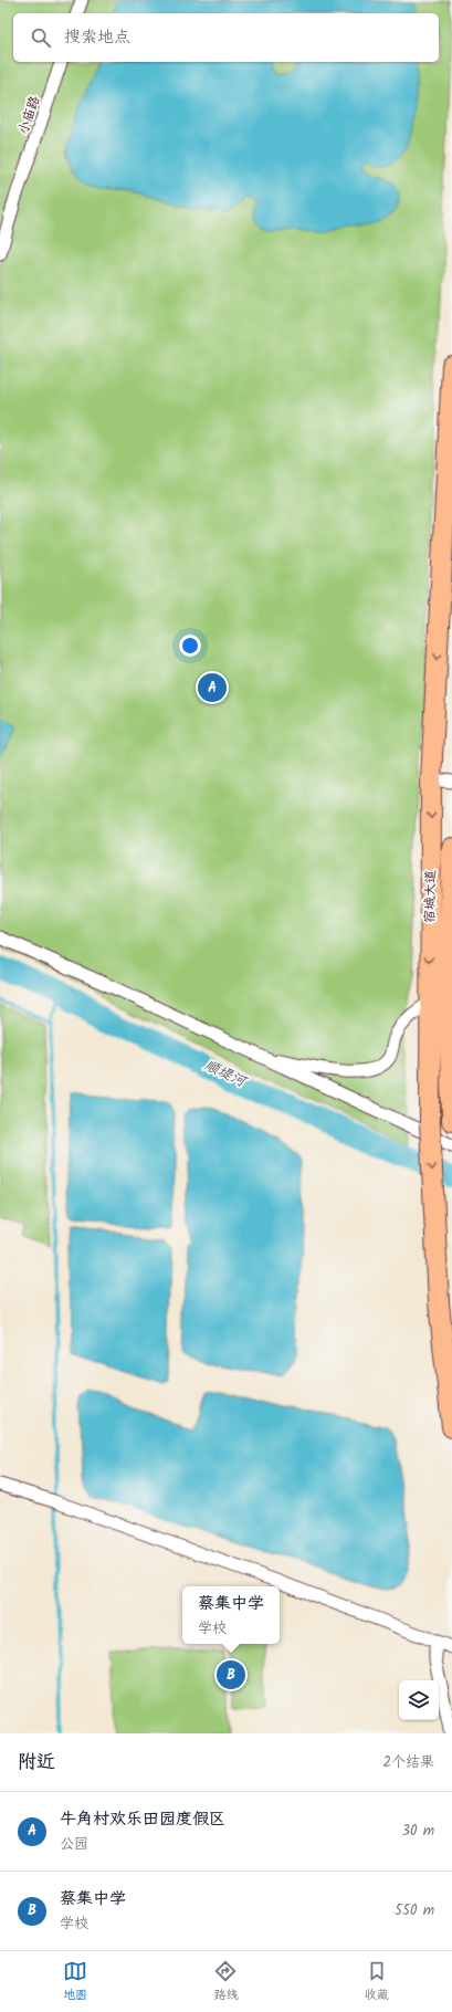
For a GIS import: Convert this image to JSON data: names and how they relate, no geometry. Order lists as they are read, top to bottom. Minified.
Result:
{"streets":{"main road":["宿城大道"],"street":["小庙路"]},"one_way":["宿城大道"],"water":["顺堤河"],"page":{"search":"搜索地点","pins":["A","B"],"popup":["蔡集中学","学校"],"heading":["附近","2个结果"],"list":[{"mark":"A","name":"牛角村欢乐田园度假区","note":"公园","value":"30 m"},{"mark":"B","name":"蔡集中学","note":"学校","value":"550 m"}],"nav":["地图","路线","收藏"]}}
